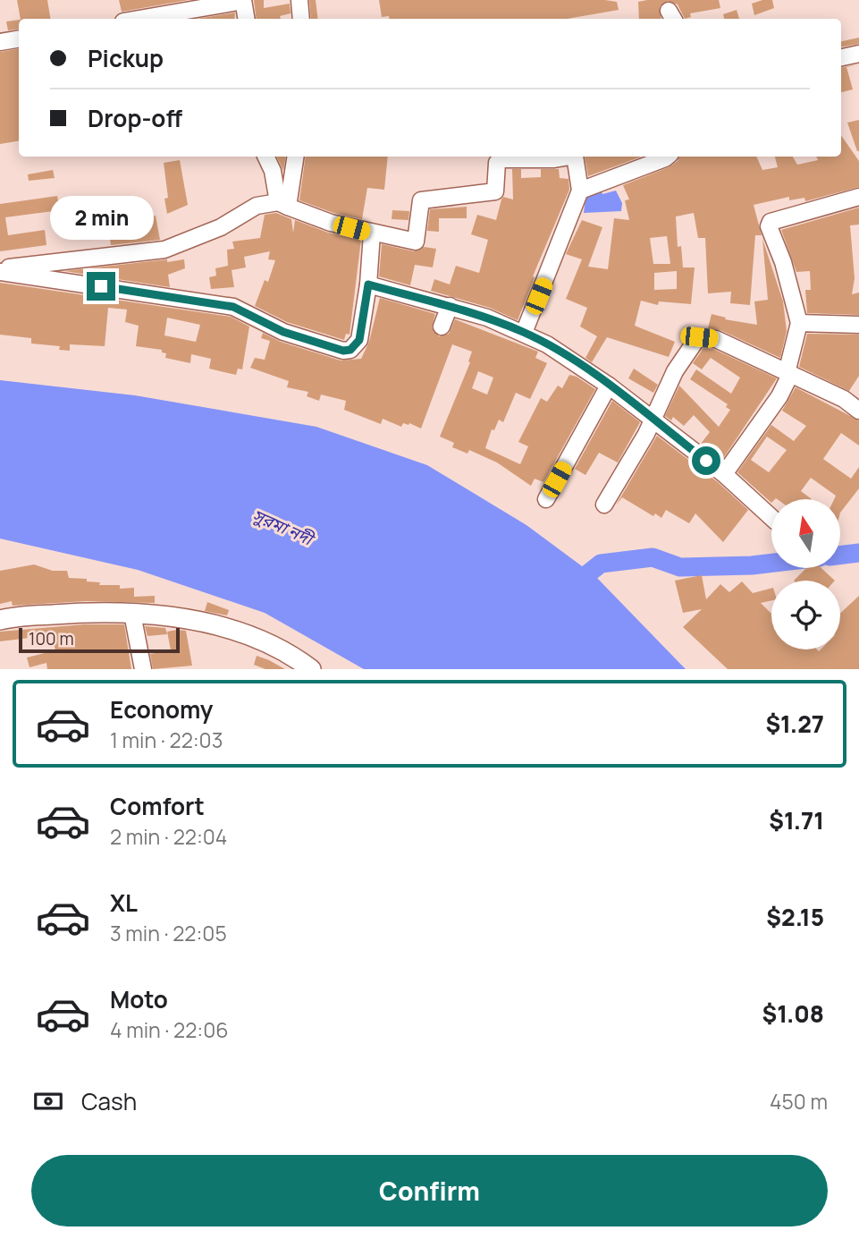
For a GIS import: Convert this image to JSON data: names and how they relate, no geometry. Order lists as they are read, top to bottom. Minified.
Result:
{"water":["সুরমা নদী"],"scale_bar":"100 m","north":"top","page":{"banner":["Pickup","Drop-off"],"bubble":"2 min","scale":"100 m","list":[{"name":"Economy","note":"1 min · 22:03","value":"$1.27"},{"name":"Comfort","note":"2 min · 22:04","value":"$1.71"},{"name":"XL","note":"3 min · 22:05","value":"$2.15"},{"name":"Moto","note":"4 min · 22:06","value":"$1.08"}],"pay":["Cash","450 m"],"buttons":"Confirm"}}
